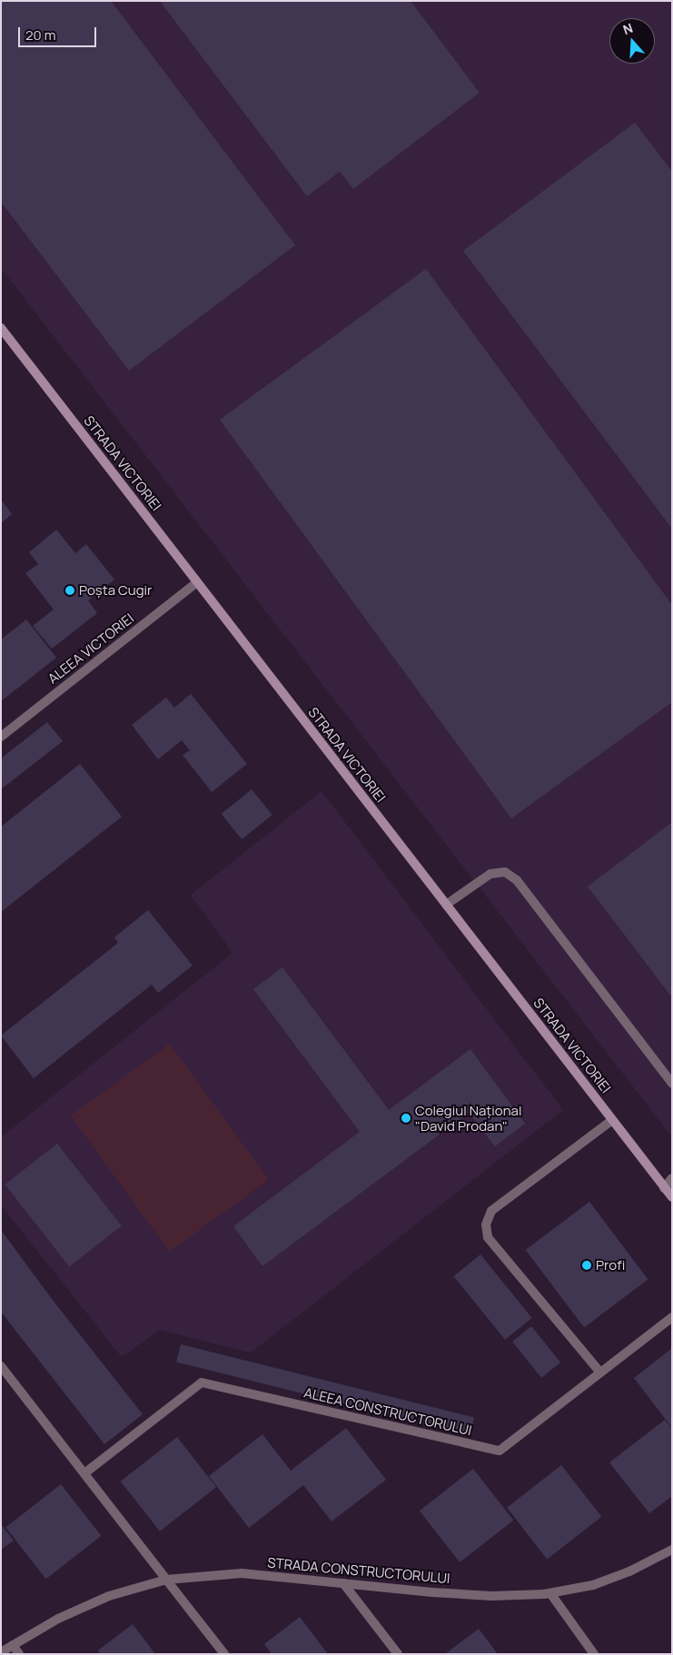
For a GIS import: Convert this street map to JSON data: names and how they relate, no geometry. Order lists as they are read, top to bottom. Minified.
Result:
{"streets":{"main road":["STRADA VICTORIEI"],"street":["ALEEA VICTORIEI","ALEEA CONSTRUCTORULUI","STRADA CONSTRUCTORULUI"]},"crossings":[["STRADA VICTORIEI","ALEEA VICTORIEI"]],"places":["Poșta Cugir","Colegiul Național \"David Prodan\"","Profi"],"scale_bar":"20 m","north":"top"}
